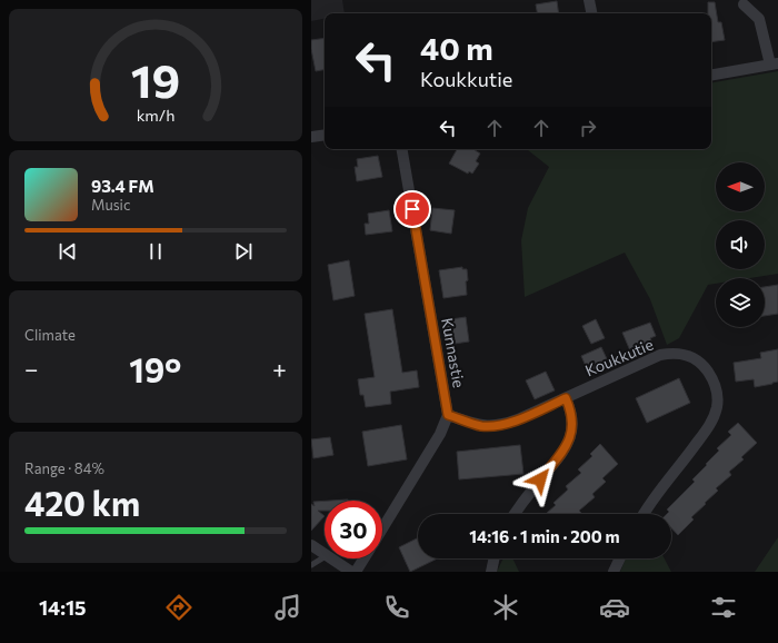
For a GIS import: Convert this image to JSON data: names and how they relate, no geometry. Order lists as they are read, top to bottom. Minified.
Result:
{"streets":{"street":["Kunnastie","Koukkutie"]},"crossings":[["Kunnastie","Koukkutie"]],"north":"left","page":{"turn":["40 m","Koukkutie"],"song":["93.4 FM","Music"],"tile":["Climate",["Range · 84%","420 km"]],"heat":["−","19°","+"],"limit":"30","trip":"14:16 · 1 min · 200 m","tabs":"14:15","gauge":["19","km/h"]}}
